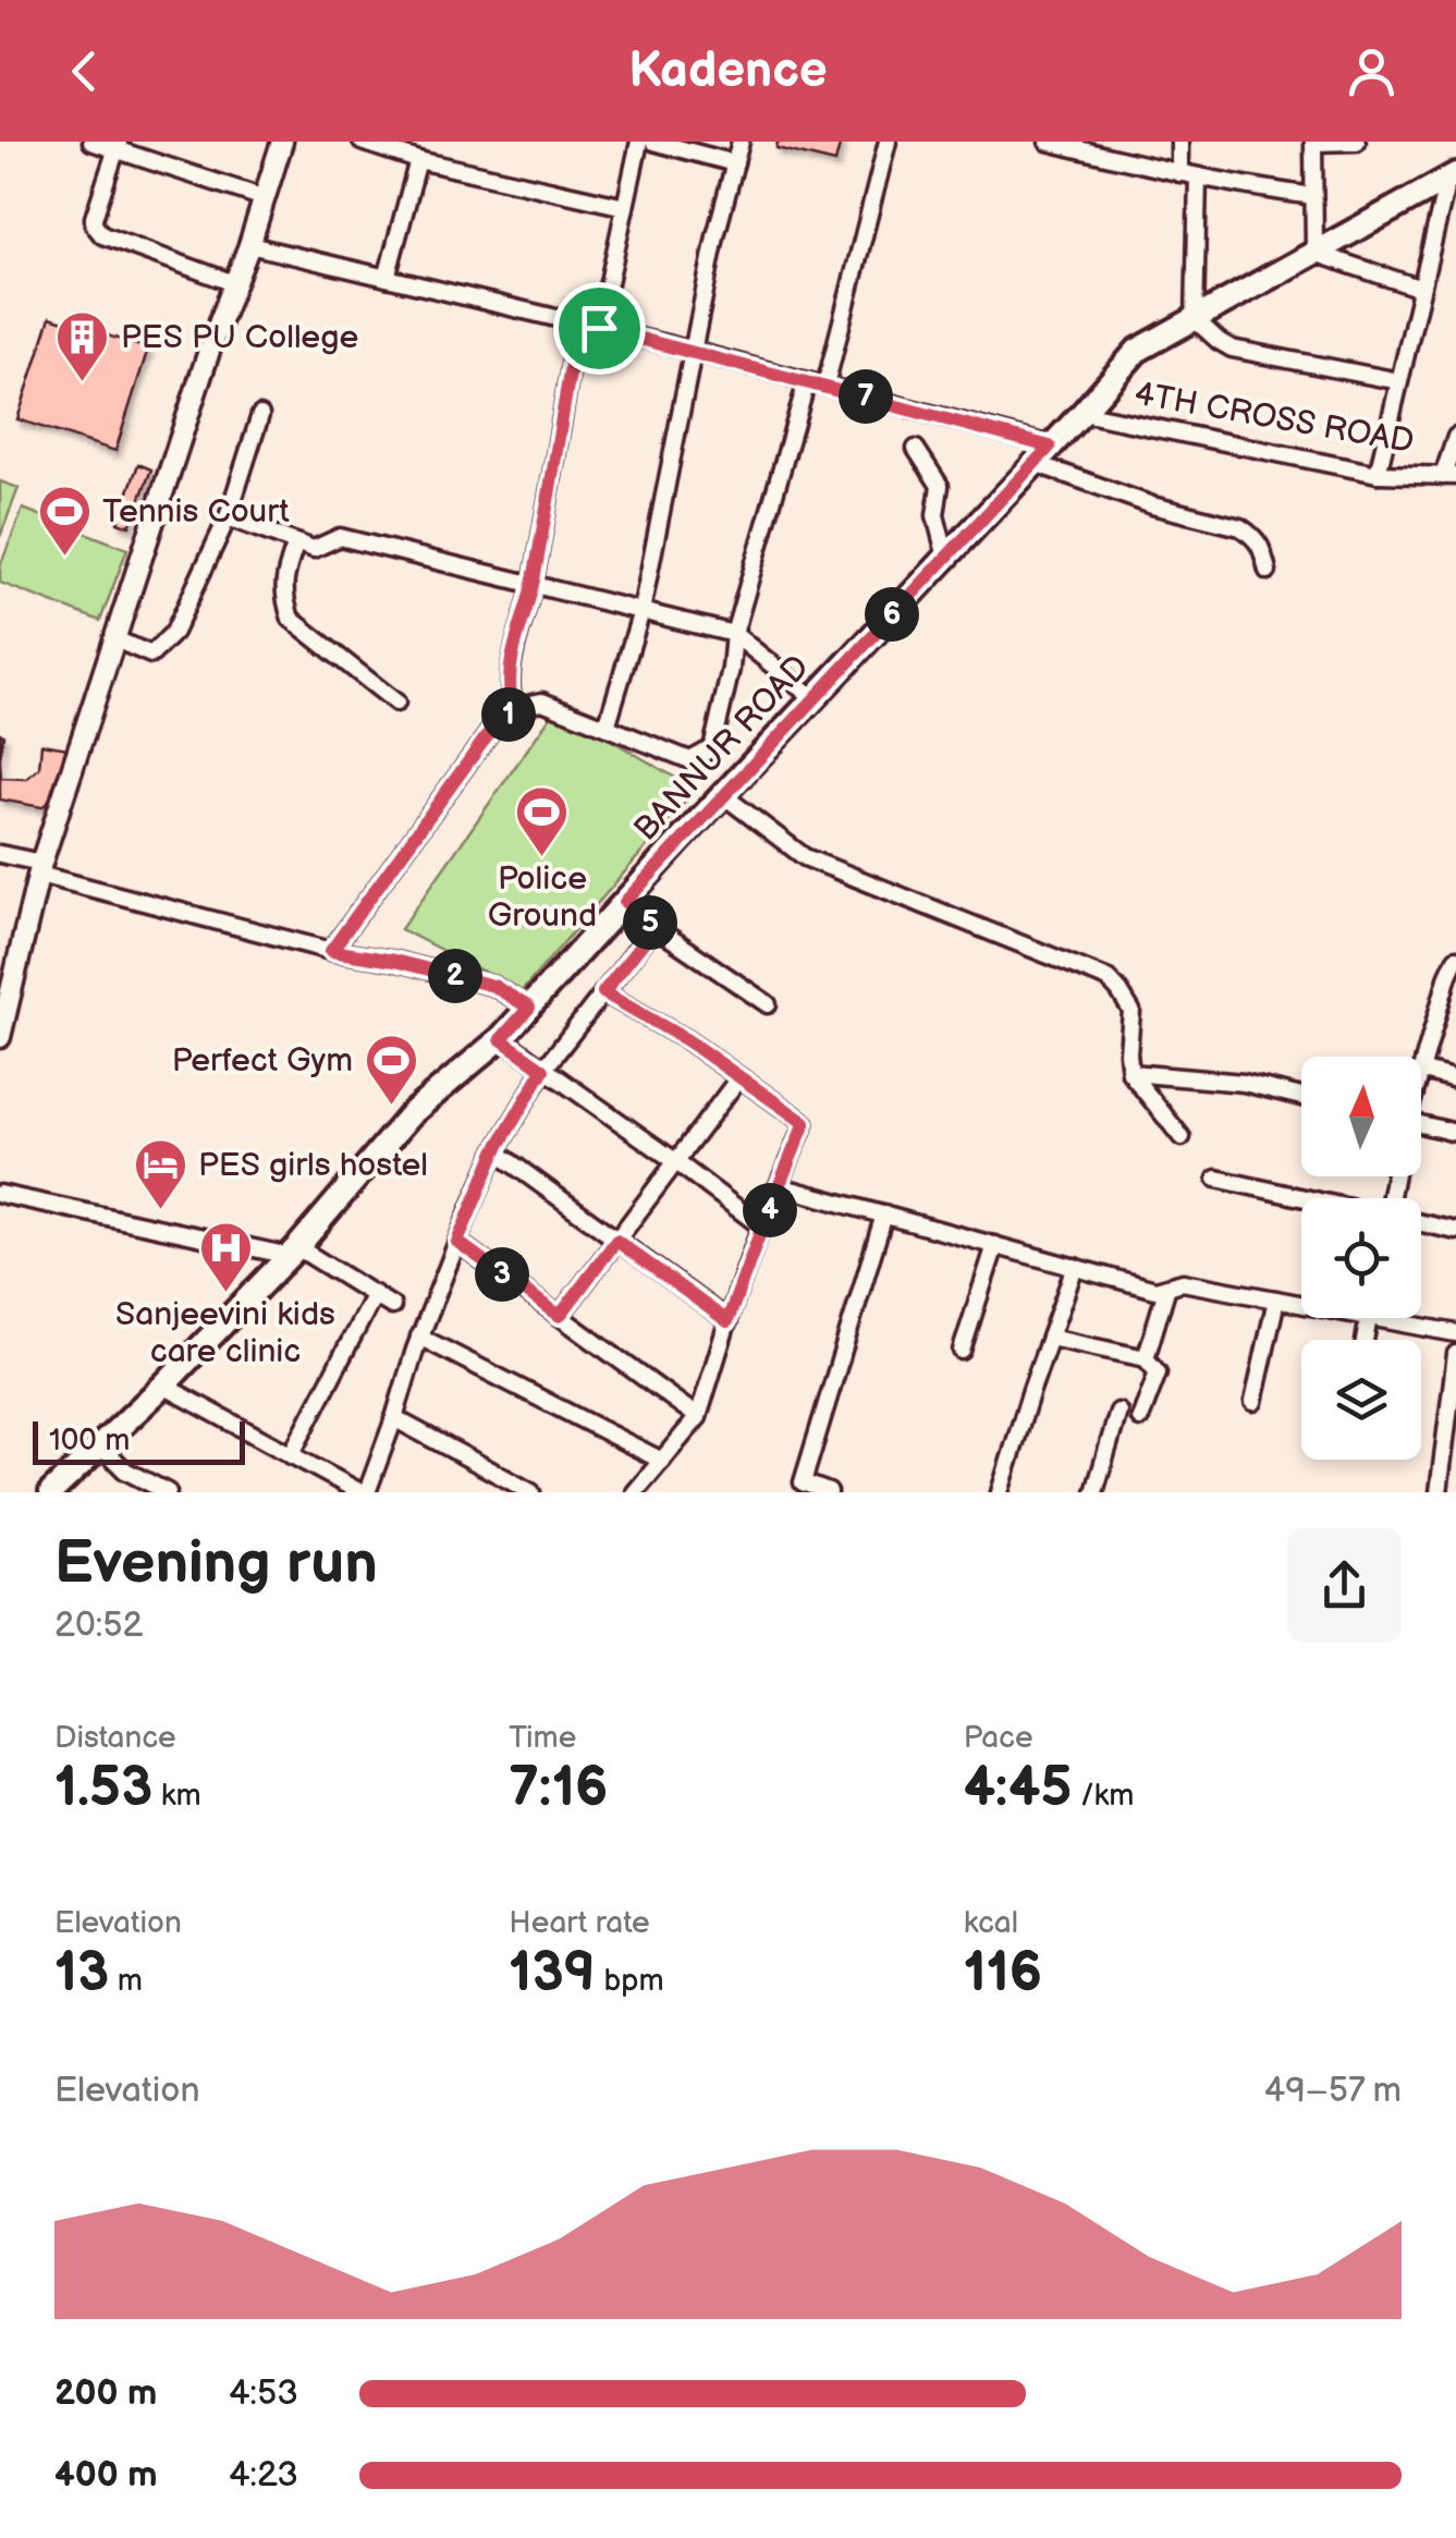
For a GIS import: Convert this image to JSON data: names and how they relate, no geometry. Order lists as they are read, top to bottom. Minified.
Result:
{"streets":{"main road":["BANNUR ROAD"],"street":["4TH CROSS ROAD"]},"crossings":[["4TH CROSS ROAD","BANNUR ROAD"]],"places":{"building":["PES PU College"],"sports":["Tennis Court","Police Ground","Perfect Gym"],"hotel":["PES girls hostel"],"hospital":["Sanjeevini kids care clinic"]},"scale_bar":"100 m","north":"top","page":{"header":"Kadence","pins":["7","6","1","5","2","4","3"],"scale":"100 m","heading":["Evening run","20:52"],"stats":[["Distance","1.53 km"],["Time","7:16"],["Pace","4:45 /km"],["Elevation","13 m"],["Heart rate","139 bpm"],["kcal","116"]],"chart":["Elevation","49–57 m"],"list":[{"name":"200 m","note":"4:53"},{"name":"400 m","note":"4:23"}]}}
